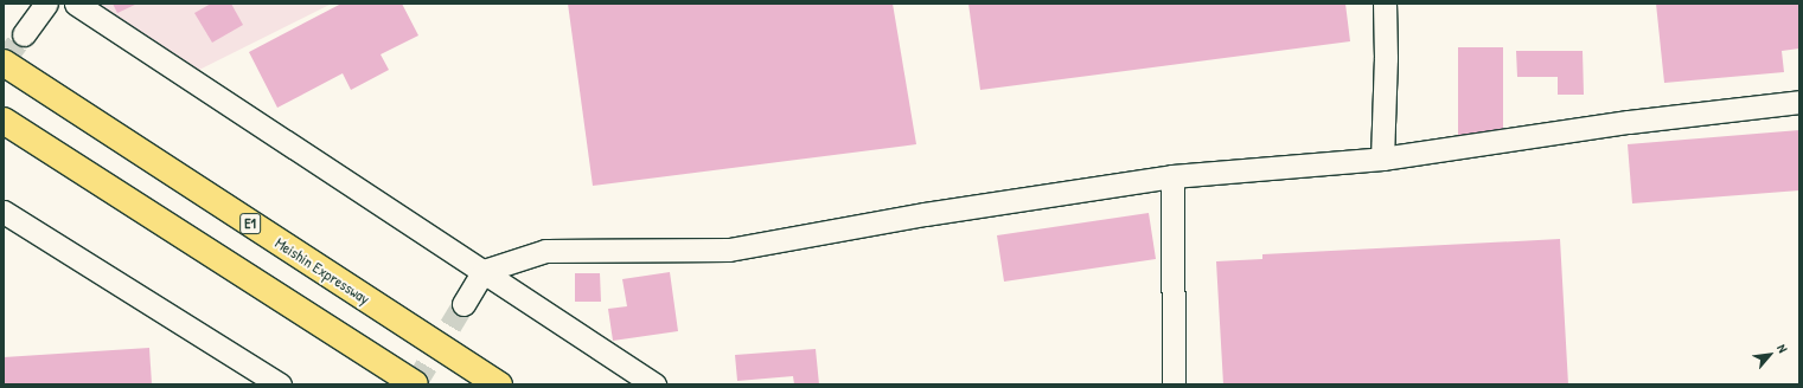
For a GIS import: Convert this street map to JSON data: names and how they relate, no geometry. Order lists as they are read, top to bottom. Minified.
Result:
{"streets":{"highway":["E1","Meishin Expressway"]},"north":"top right"}
